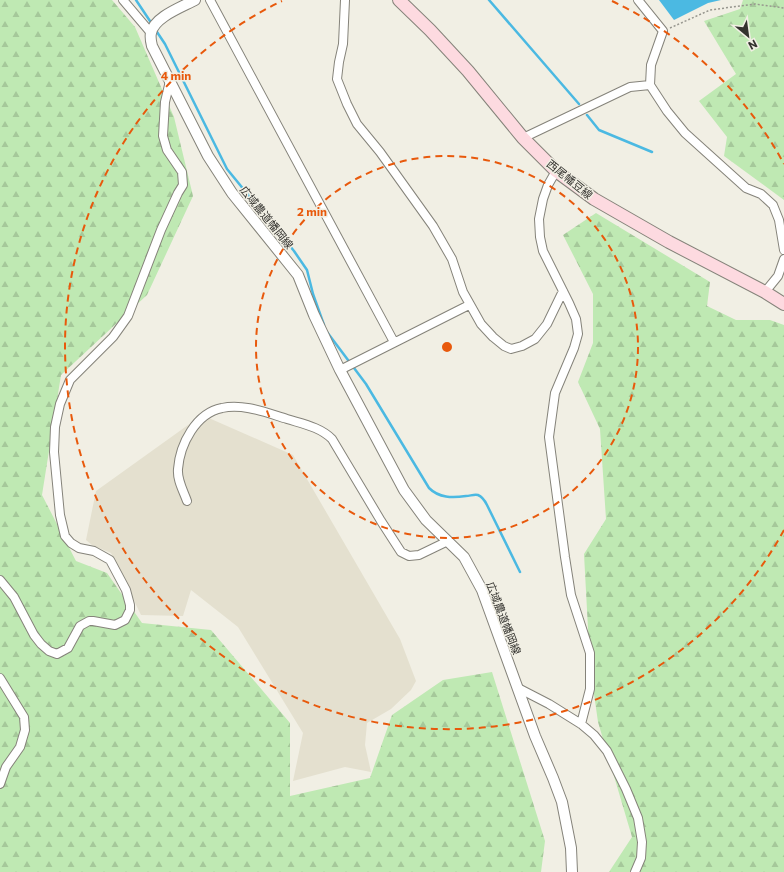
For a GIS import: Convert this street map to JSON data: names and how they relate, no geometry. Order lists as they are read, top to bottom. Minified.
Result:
{"streets":{"main road":["西尾幡豆線"],"street":["広域農道幡岡線"]},"north":"bottom right","rings":["4 min","2 min"]}
